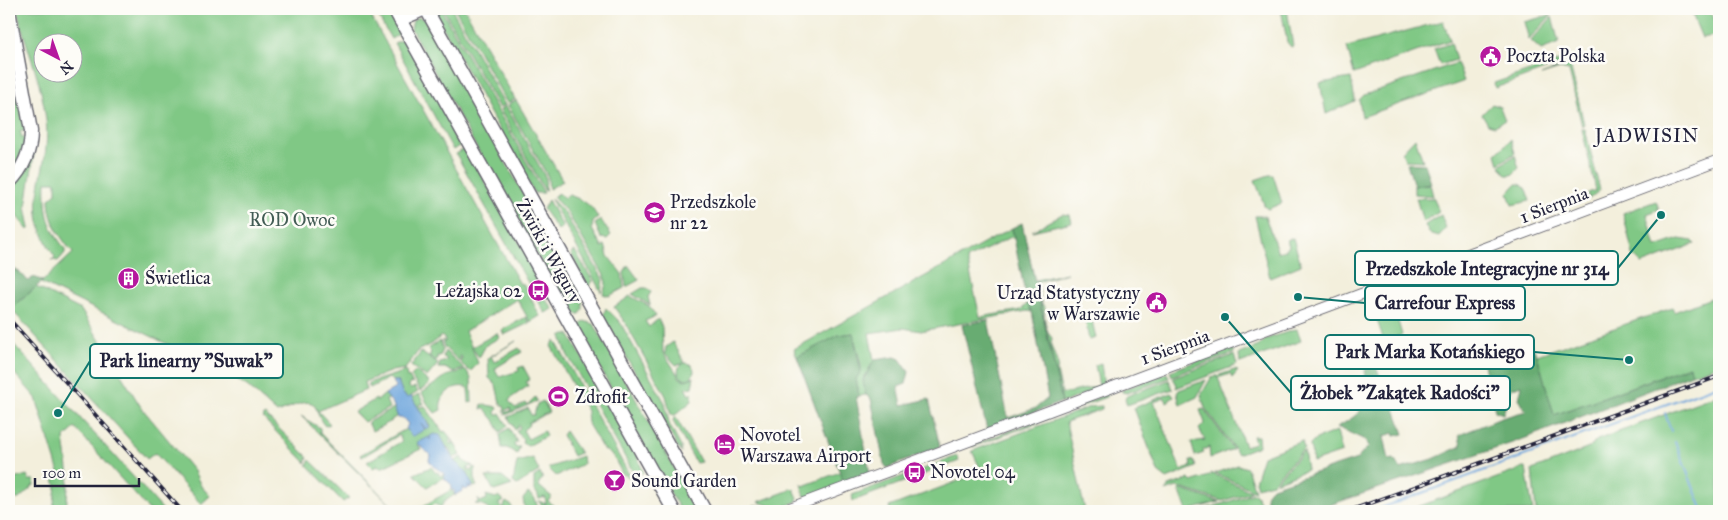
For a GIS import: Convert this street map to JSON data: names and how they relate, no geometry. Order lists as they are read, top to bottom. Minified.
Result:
{"streets":{"main road":["Żwirki i Wigury"],"street":["1 Sierpnia"]},"districts":["JADWISIN"],"parks":["ROD Owoc"],"places":{"public building":["Poczta Polska","Urząd Statystyczny w Warszawie"],"school or university":["Przedszkole nr 22"],"other":["Przedszkole Integracyjne nr 314","Carrefour Express","Żłobek \"Zakątek Radości\"","Park Marka Kotańskiego","Park linearny \"Suwak\""],"building":["Świetlica"],"bus stop":["Leżajska 02","Novotel 04"],"sports":["Zdrofit"],"hotel":["Novotel Warszawa Airport"],"bar":["Sound Garden"]},"scale_bar":"100 m","north":"bottom right"}
